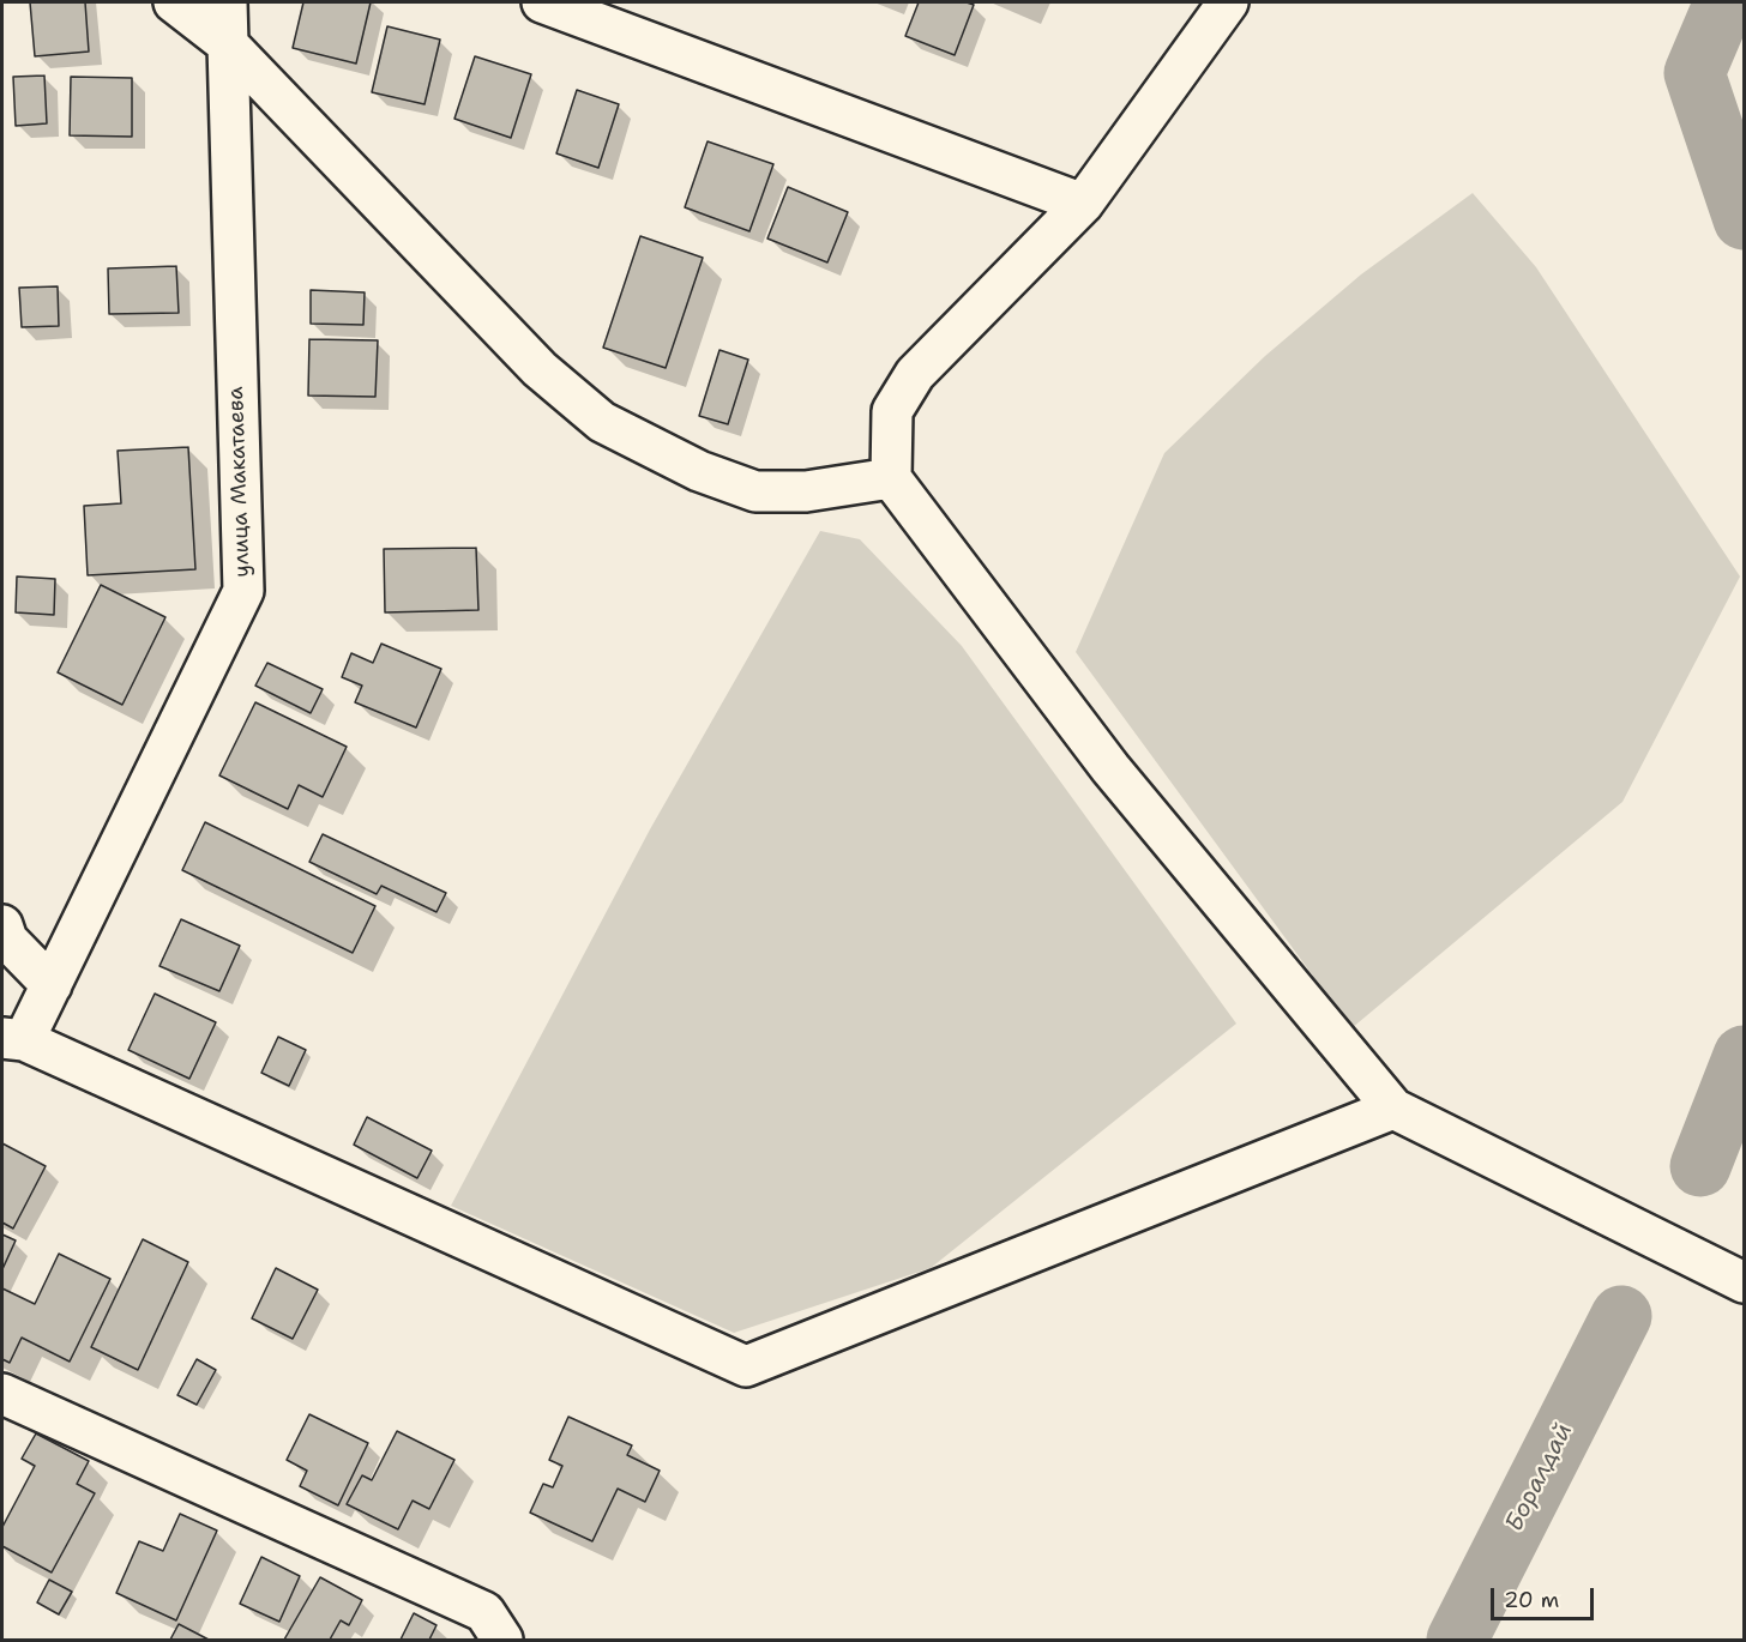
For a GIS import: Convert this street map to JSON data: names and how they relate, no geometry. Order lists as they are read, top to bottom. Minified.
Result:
{"streets":{"street":["улица Макатаева"]},"water":["Боралдай"],"scale_bar":"20 m"}
